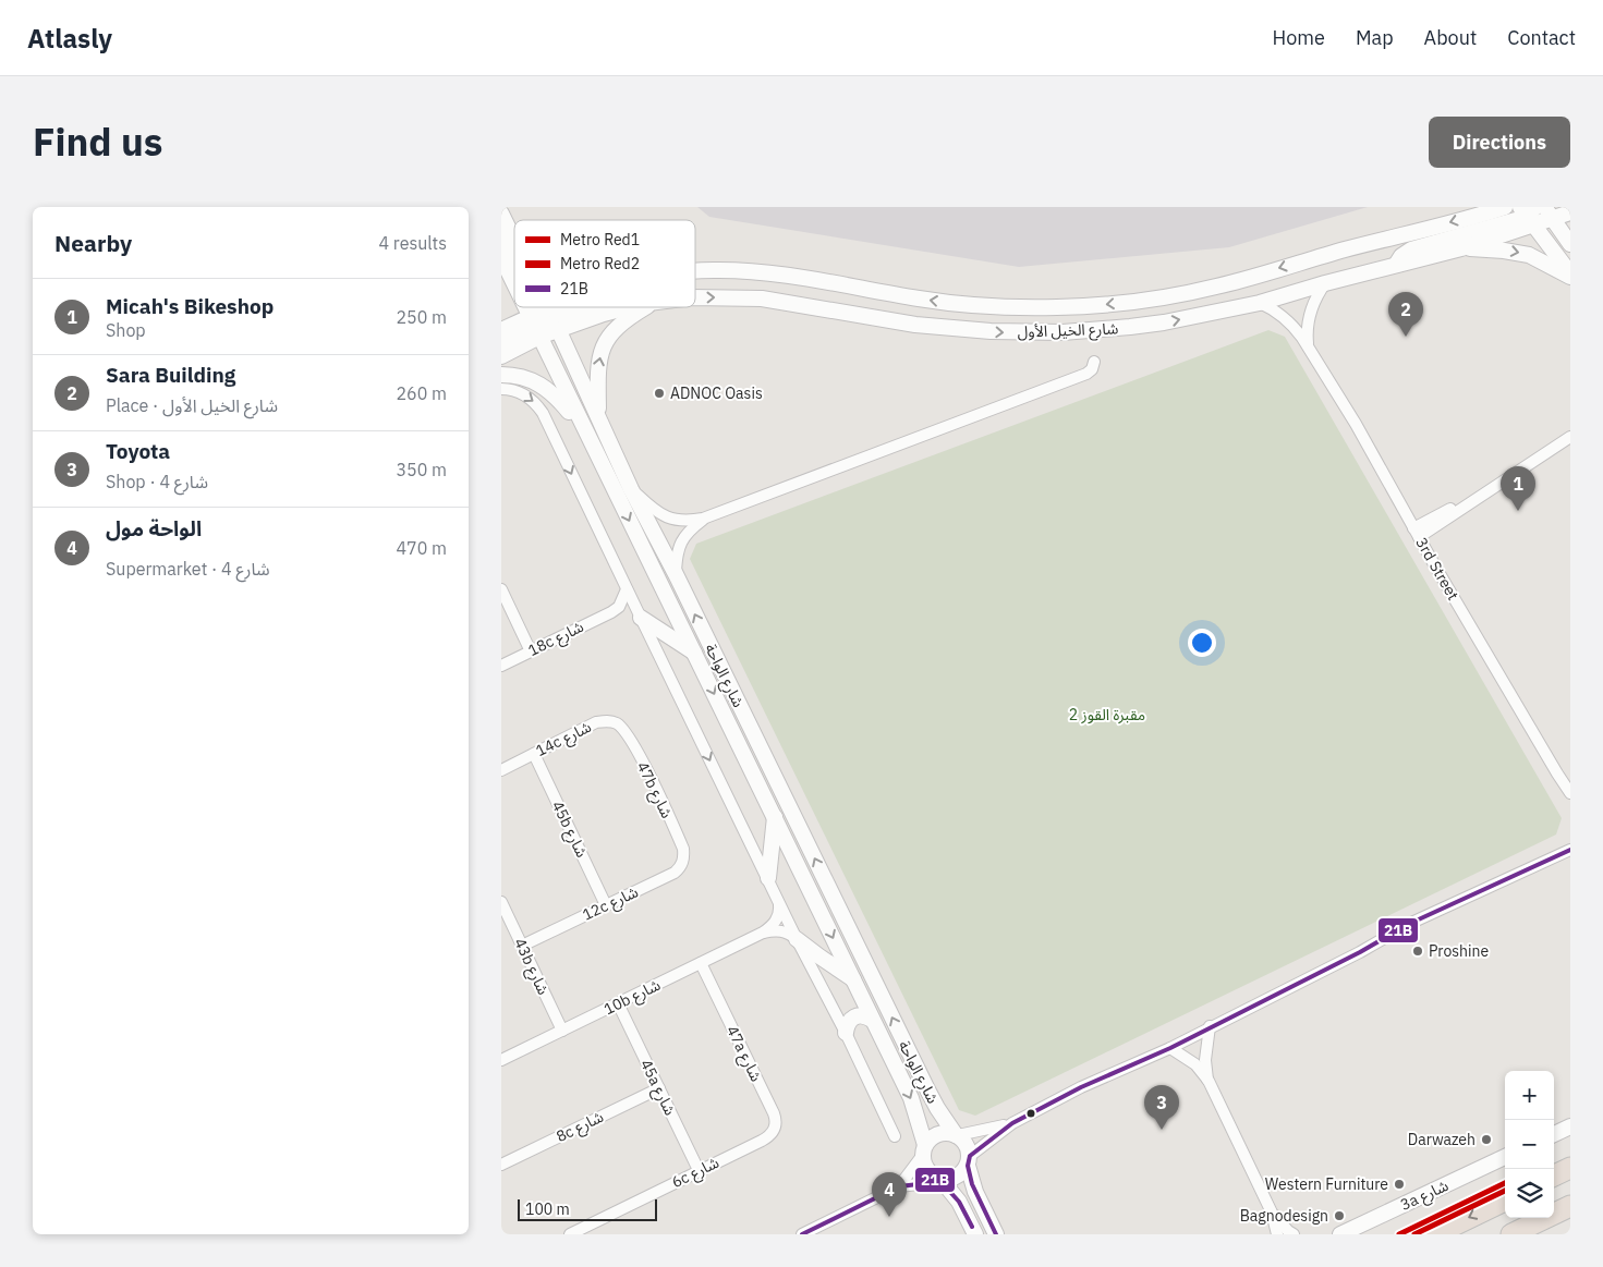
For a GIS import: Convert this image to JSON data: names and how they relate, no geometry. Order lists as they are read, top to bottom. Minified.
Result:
{"streets":{"main road":["شارع الخيل الأول","شارع الواحة","3a شارع"],"street":["3rd Street","18c شارع","14c شارع","47b شارع","45b شارع","12c شارع","43b شارع","10b شارع","47a شارع","45a شارع","8c شارع","6c شارع"]},"crossings":[["شارع الخيل الأول","3rd Street"],["شارع الخيل الأول","شارع الواحة"],["14c شارع","47b شارع"],["14c شارع","45b شارع"],["47b شارع","12c شارع"],["45b شارع","12c شارع"],["12c شارع","43b شارع"],["43b شارع","10b شارع"],["10b شارع","47a شارع"],["10b شارع","45a شارع"],["47a شارع","6c شارع"],["45a شارع","8c شارع"],["45a شارع","6c شارع"]],"parks":["مقبرة القوز 2"],"places":["ADNOC Oasis","Proshine","Darwazeh","Western Furniture","Bagnodesign"],"lines":["transit line 21B","metro line Red1","metro line Red2"],"legend":["Metro Red1","Metro Red2","21B"],"scale_bar":"100 m","page":{"header":"Atlasly","nav":["Home","Map","About","Contact"],"title":"Find us","buttons":"Directions","heading":["Nearby","4 results"],"list":[{"mark":"1","name":"Micah's Bikeshop","note":"Shop","value":"250 m"},{"mark":"2","name":"Sara Building","note":"Place · شارع الخيل الأول","value":"260 m"},{"mark":"3","name":"Toyota","note":"Shop · شارع 4","value":"350 m"},{"mark":"4","name":"الواحة مول","note":"Supermarket · شارع 4","value":"470 m"}],"pins":["2","1","3","4"],"map_buttons":["+","−"],"scale":"100 m"}}
